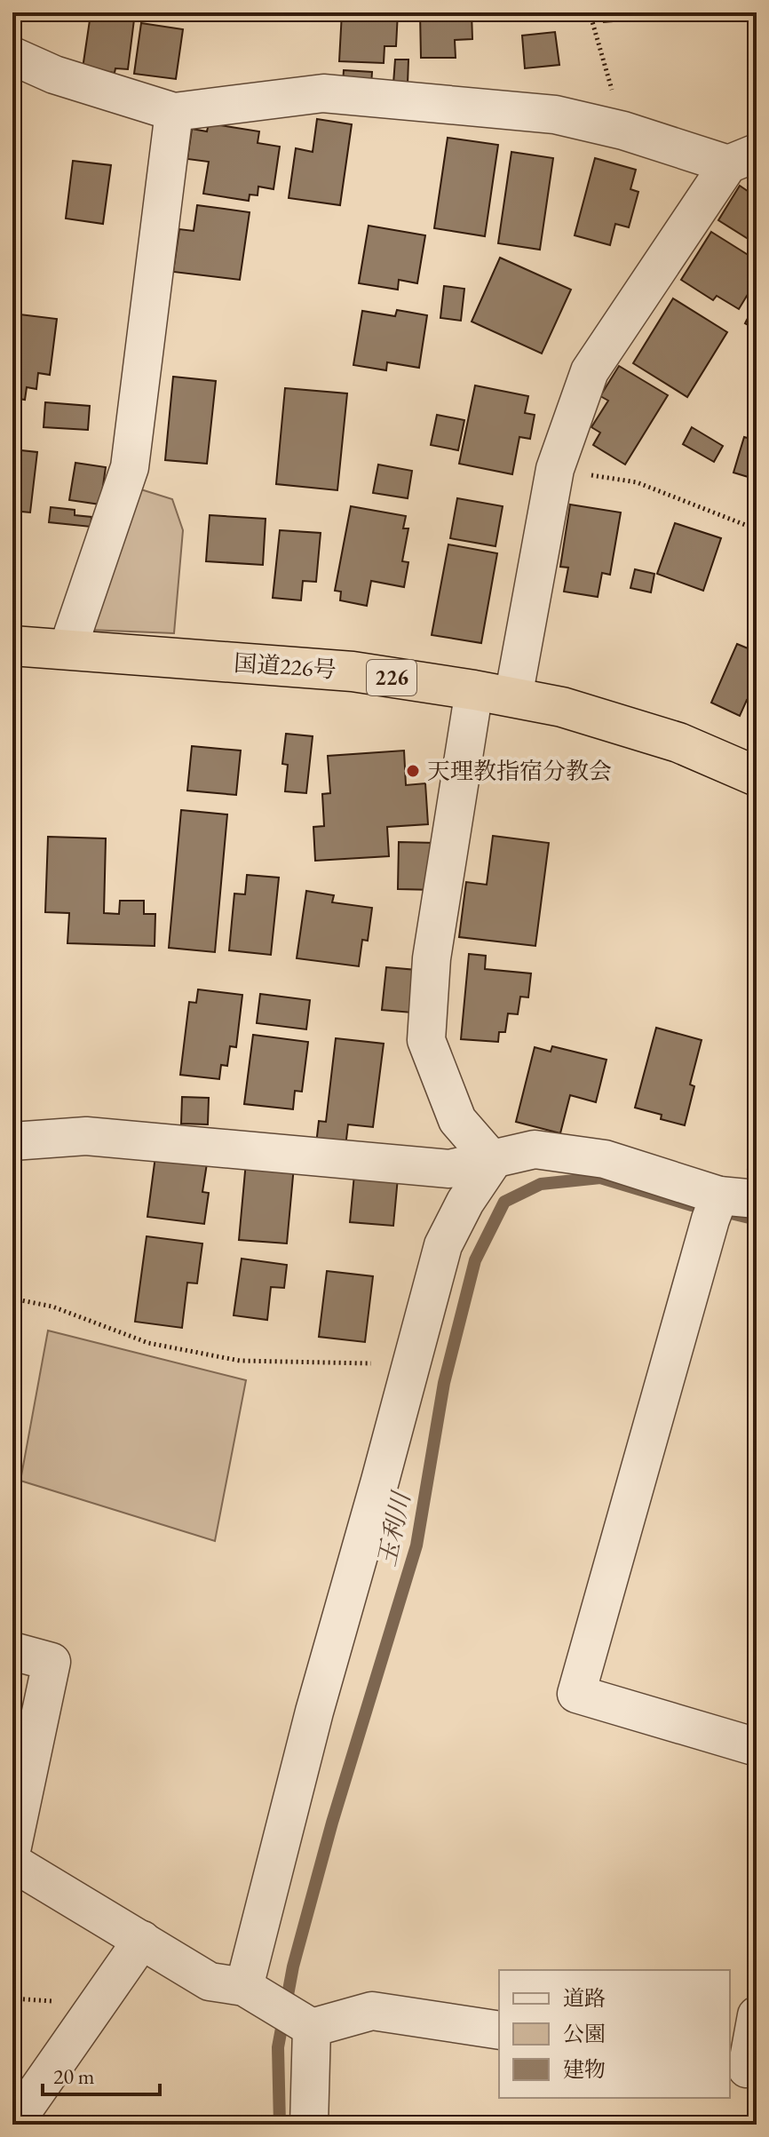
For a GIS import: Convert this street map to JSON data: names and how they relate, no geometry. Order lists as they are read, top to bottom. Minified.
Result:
{"streets":{"highway":["国道226号","226"]},"water":["玉利川"],"places":["天理教指宿分教会"],"legend":["道路","公園","建物"],"scale_bar":"20 m"}
